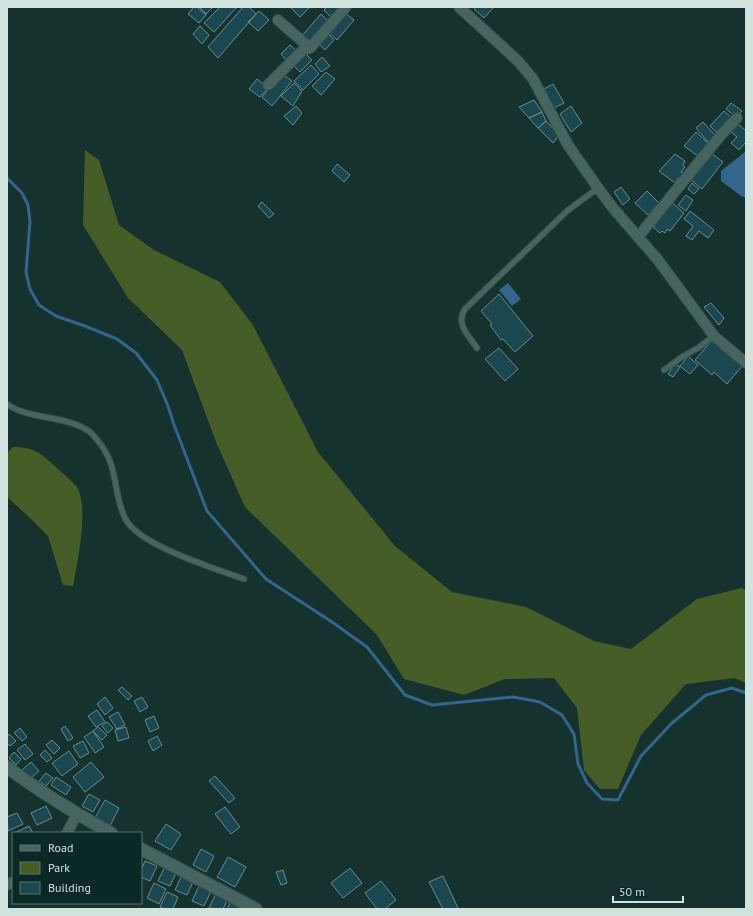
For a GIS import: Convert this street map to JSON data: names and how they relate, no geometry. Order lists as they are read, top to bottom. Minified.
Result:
{"legend":["Road","Park","Building"],"scale_bar":"50 m"}
